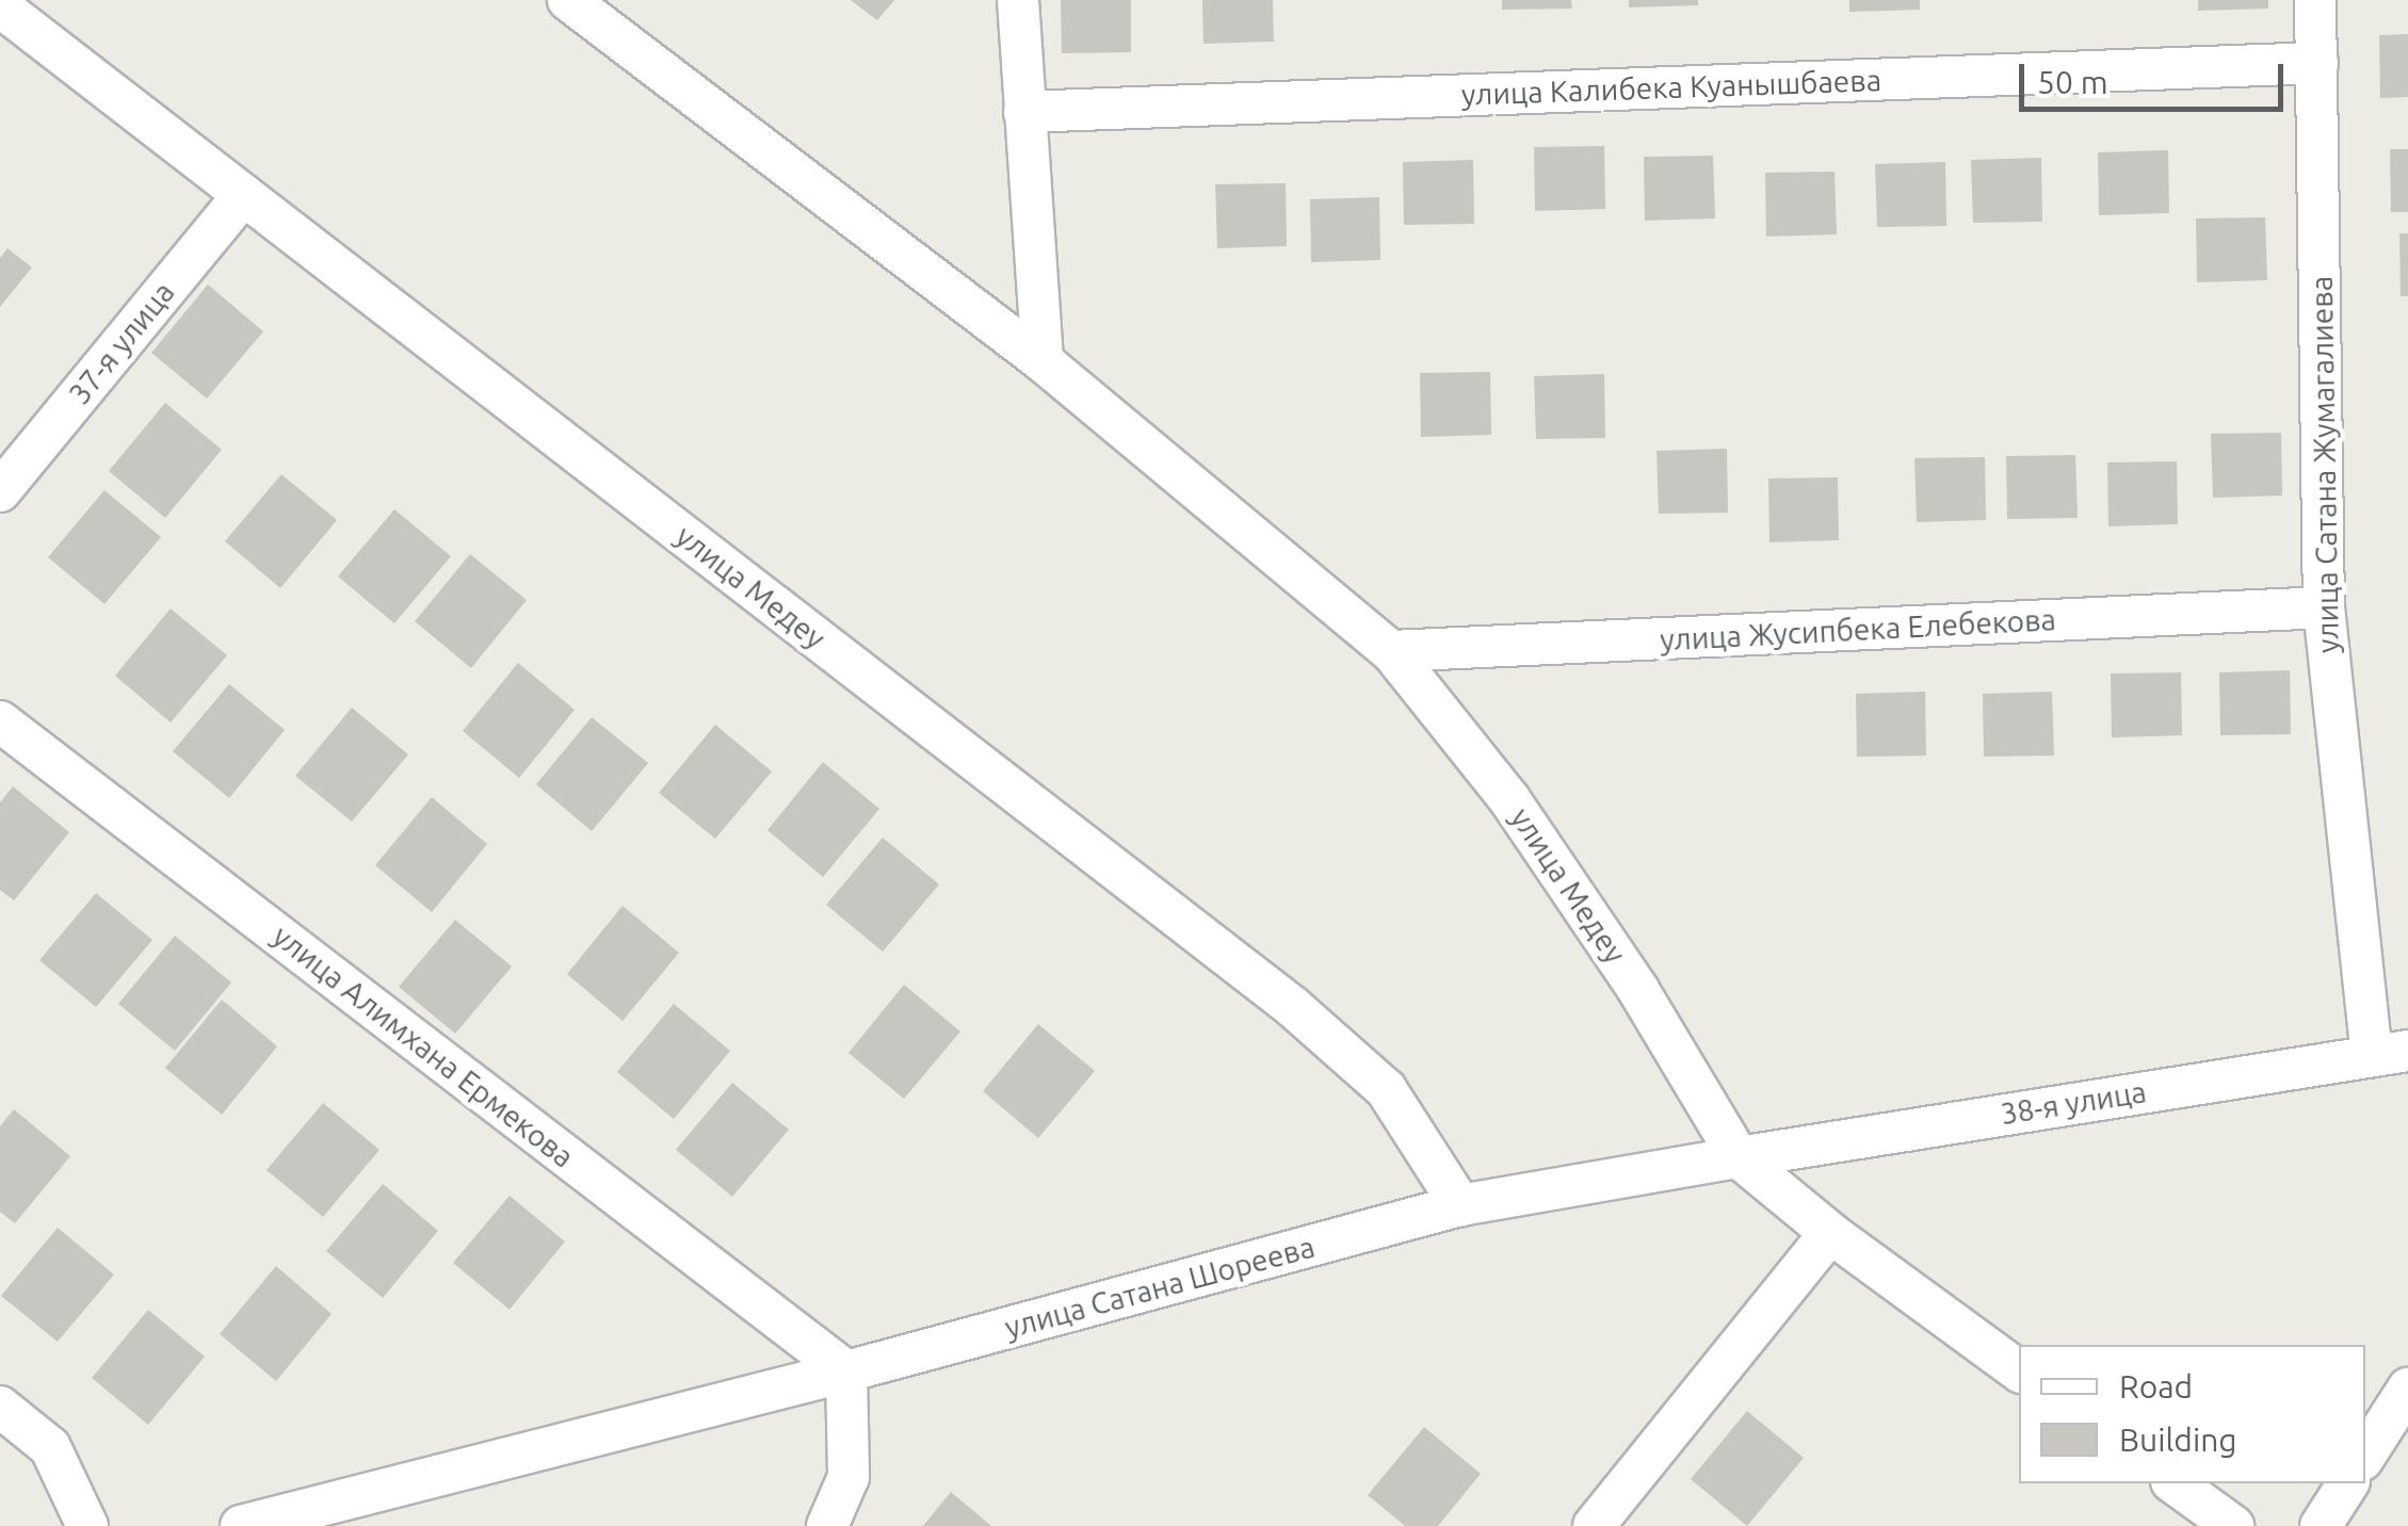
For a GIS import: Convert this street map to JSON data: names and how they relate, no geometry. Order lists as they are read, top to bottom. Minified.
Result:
{"streets":{"street":["улица Калибека Куанышбаева","37-я улица","улица Сатана Жумагалиева","улица Медеу","улица Жусипбека Елебекова","улица Алимхана Ермекова","38-я улица","улица Сатана Шореева"]},"crossings":[["улица Калибека Куанышбаева","улица Сатана Жумагалиева"],["37-я улица","улица Медеу"],["улица Сатана Жумагалиева","улица Жусипбека Елебекова"],["улица Сатана Жумагалиева","38-я улица"],["улица Медеу","улица Жусипбека Елебекова"],["улица Медеу","38-я улица"],["улица Медеу","улица Сатана Шореева"],["улица Алимхана Ермекова","улица Сатана Шореева"],["38-я улица","улица Сатана Шореева"]],"legend":["Road","Building"],"scale_bar":"50 m"}
